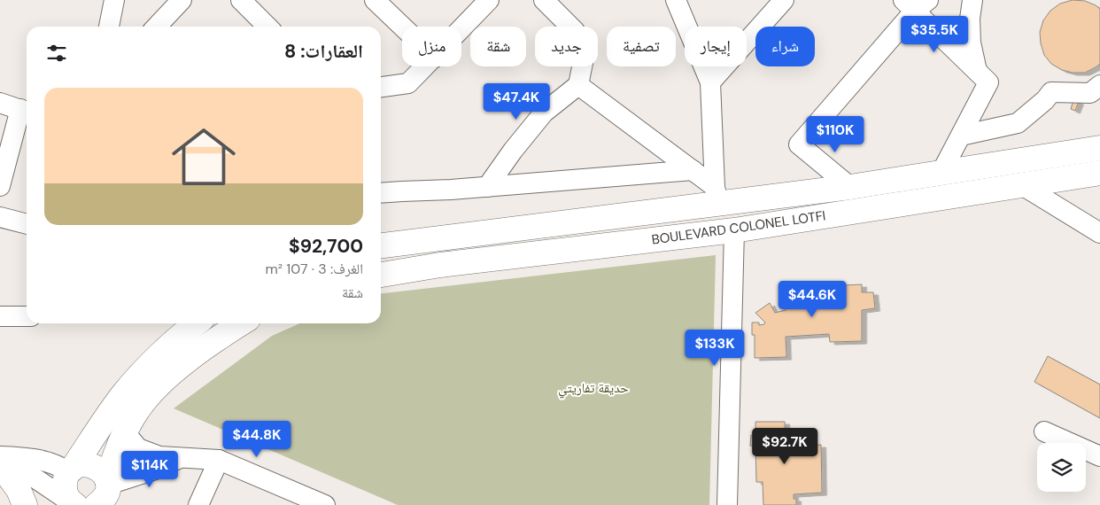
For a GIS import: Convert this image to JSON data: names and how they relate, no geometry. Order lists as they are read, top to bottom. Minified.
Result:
{"streets":{"main road":["BOULEVARD COLONEL LOTFI"]},"parks":["حديقة تفاريتي"],"page":{"price":["$35.5K","$47.4K","$110K","$44.6K","$133K","$44.8K","$92.7K","$114K"],"chip":["شراء","إيجار","تصفية","جديد","شقة","منزل"],"heading":"العقارات: 8","list":[{"name":"$92,700","note":"الغرف: 3 · 107 m² · شقة"}]}}
